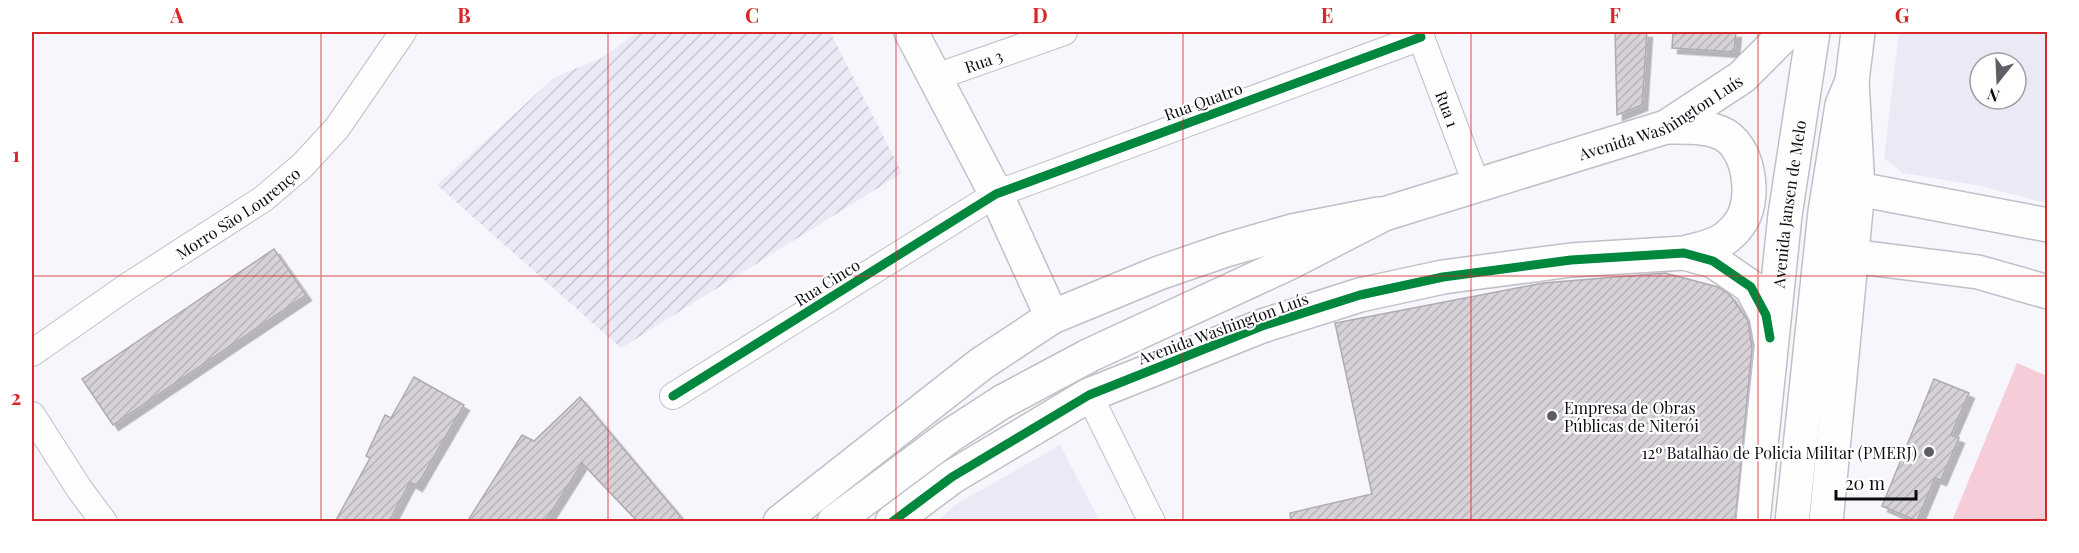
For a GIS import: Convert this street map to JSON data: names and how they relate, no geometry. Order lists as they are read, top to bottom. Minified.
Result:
{"streets":{"main road":["Avenida Washington Luís","Avenida Jansen de Melo"],"street":["Rua 3","Rua Quatro","Rua 1","Morro São Lourenço","Rua Cinco"]},"crossings":[["Rua Quatro","Rua 1"],["Rua Quatro","Rua Cinco"],["Rua 1","Avenida Washington Luís"],["Avenida Washington Luís","Avenida Jansen de Melo"]],"places":["Empresa de Obras Públicas de Niterói","12º Batalhão de Policia Militar (PMERJ)"],"scale_bar":"20 m","north":"bottom","grid":{"columns":["A","B","C","D","E","F","G"],"rows":["1","2"]}}
